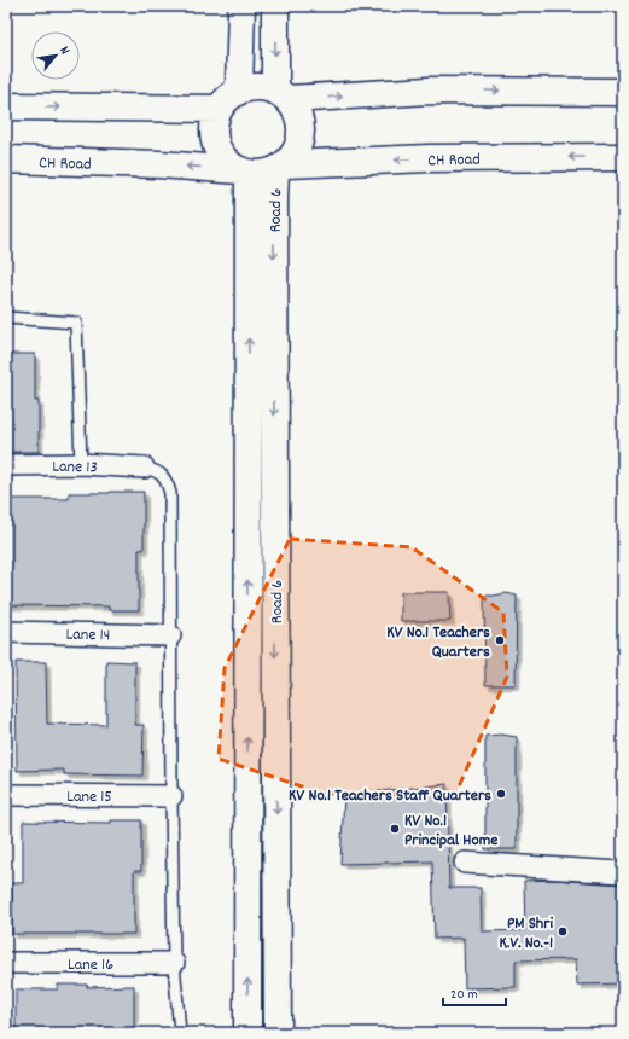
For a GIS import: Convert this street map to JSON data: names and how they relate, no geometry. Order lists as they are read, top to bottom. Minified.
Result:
{"streets":{"street":["CH Road","Road 6","Lane 13","Lane 14","Lane 15","Lane 16"]},"crossings":[["CH Road","Road 6"]],"places":["KV No.1 Teachers Quarters","KV No.1 Teachers Staff Quarters","KV No.1 Principal Home","PM Shri K.V. No.-1"],"scale_bar":"20 m","north":"top right"}
